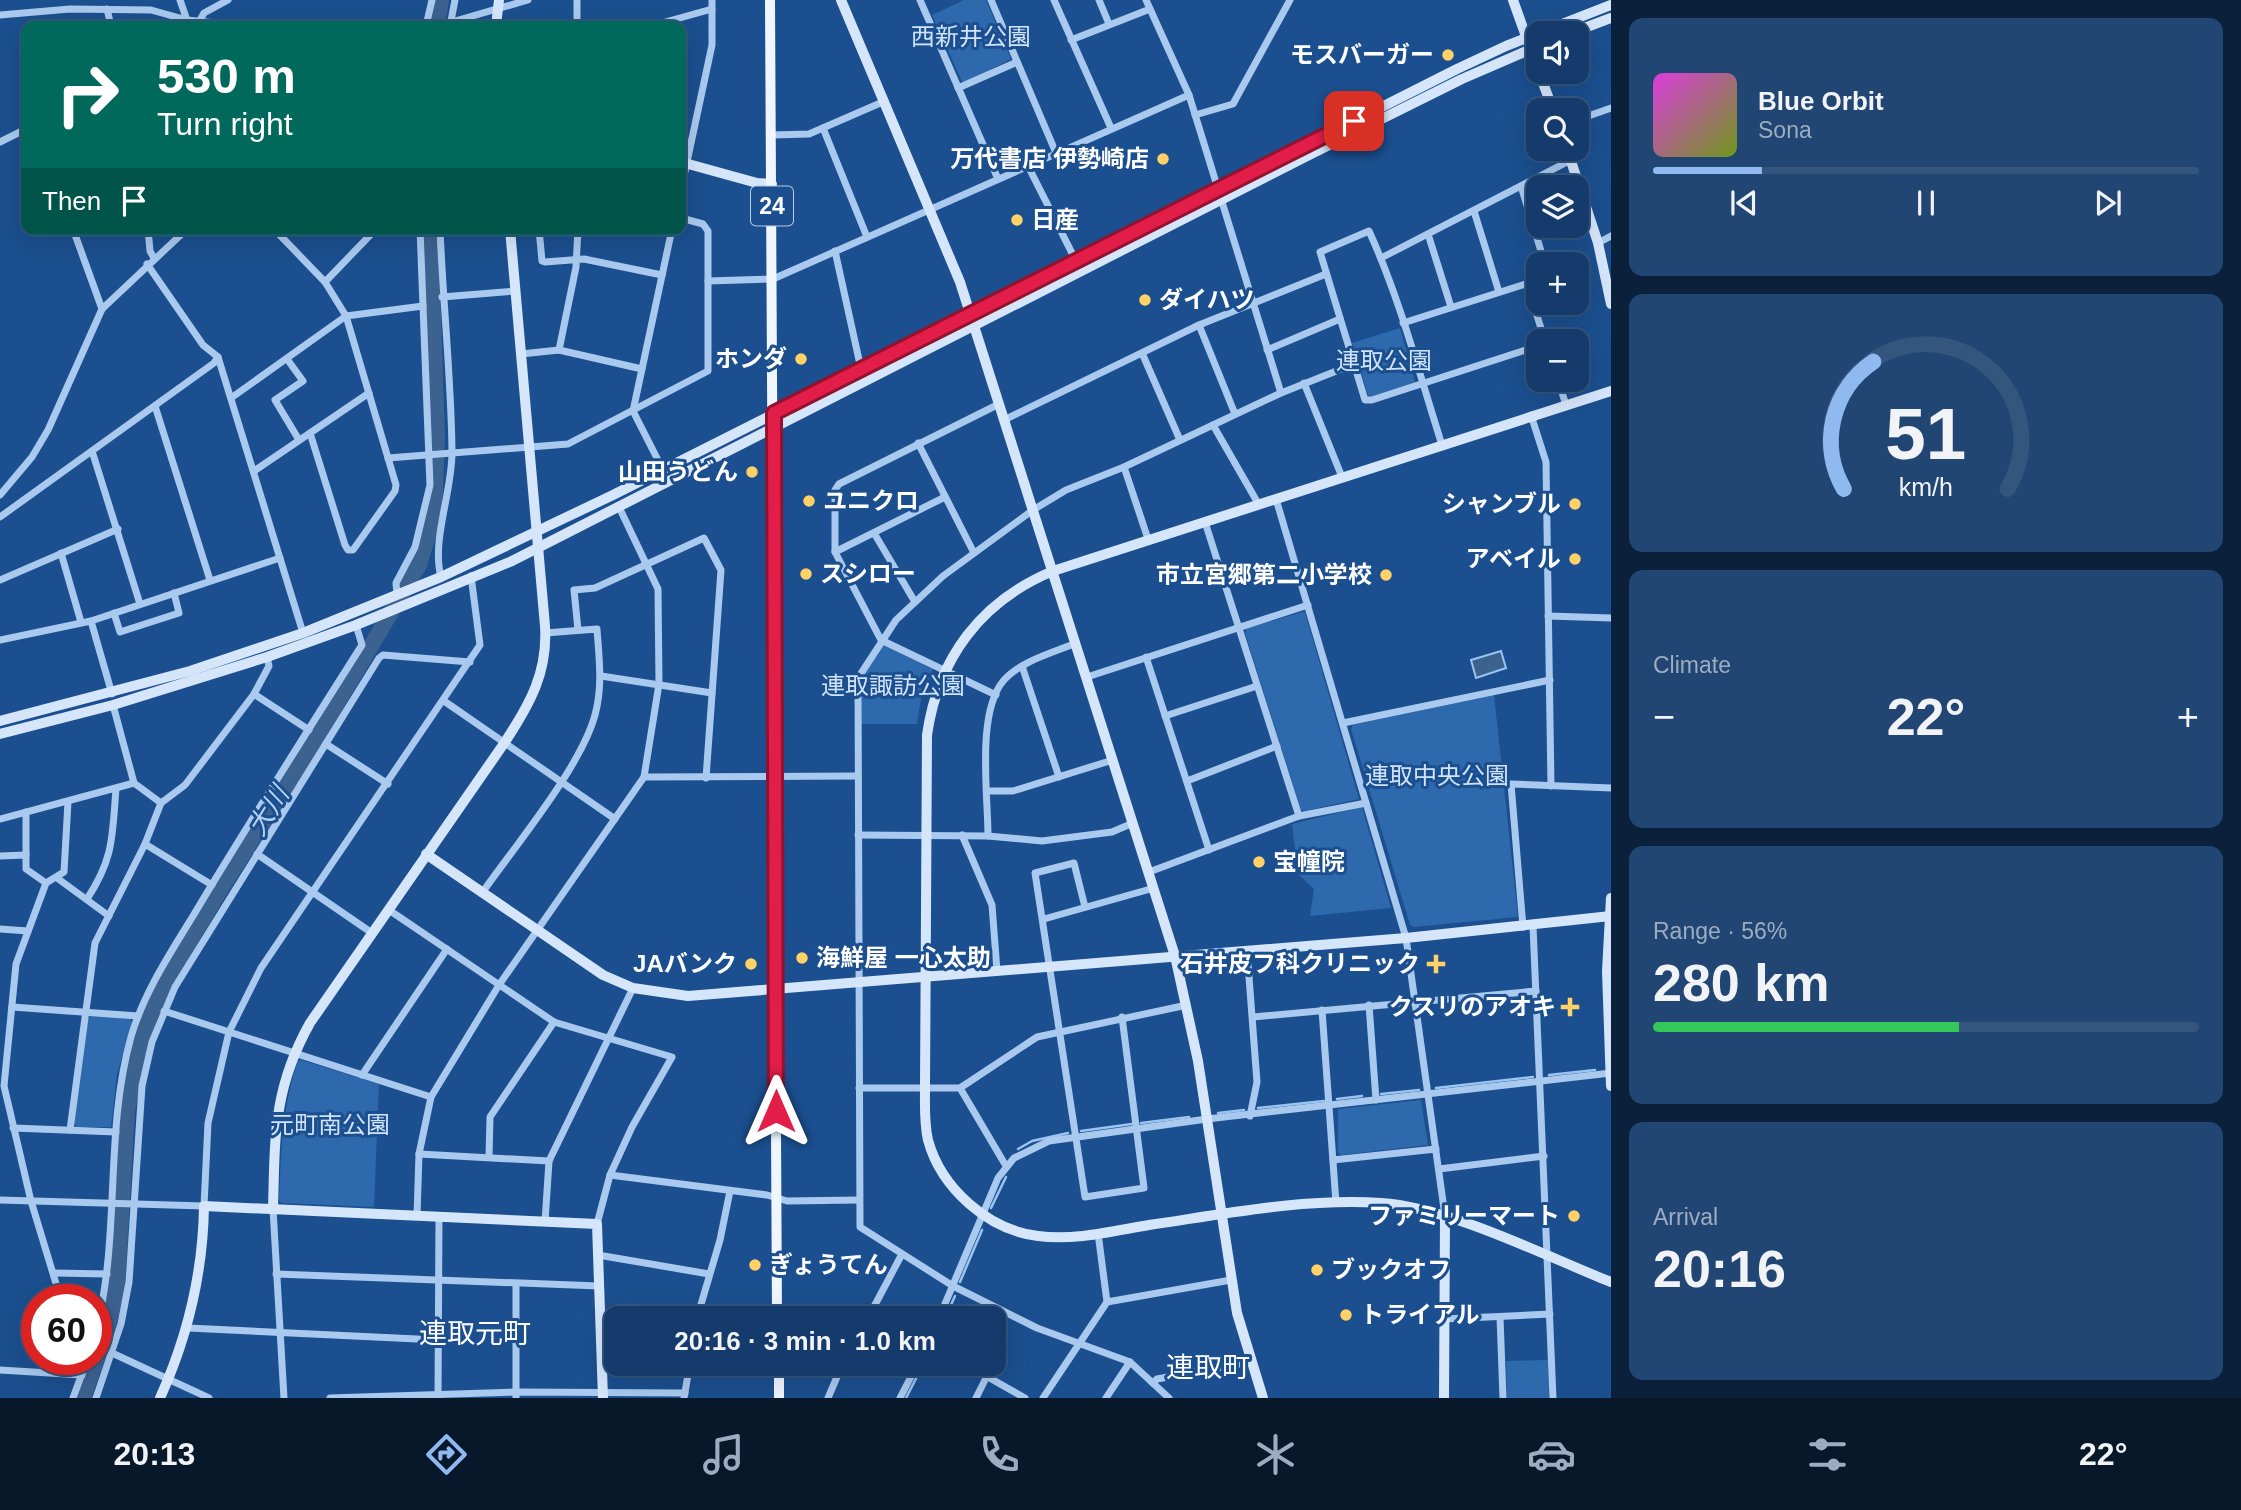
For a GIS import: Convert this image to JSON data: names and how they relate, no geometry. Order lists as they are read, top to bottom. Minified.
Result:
{"streets":{"main road":["24"]},"districts":["連取元町","連取町"],"water":["大川"],"parks":["西新井公園","連取公園","連取諏訪公園","連取中央公園","元町南公園"],"places":{"other":["モスバーガー","万代書店 伊勢崎店","日産","ダイハツ","ホンダ","山田うどん","ユニクロ","シャンブル","アベイル","スシロー","市立宮郷第二小学校","宝幢院","海鮮屋 一心太助","JAバンク","ファミリーマート","ぎょうてん","ブックオフ","トライアル"],"health":["石井皮フ科クリニック","クスリのアオキ"]},"page":{"map_buttons":["+","−"],"turn":["530 m","Turn right"],"song":["Blue Orbit","Sona"],"then":"Then","tile":["Climate",["Range · 56%","280 km"],["Arrival","20:16"]],"heat":["−","22°","+"],"limit":"60","trip":"20:16 · 3 min · 1.0 km","tabs":["20:13","22°"],"gauge":["51","km/h"]}}
